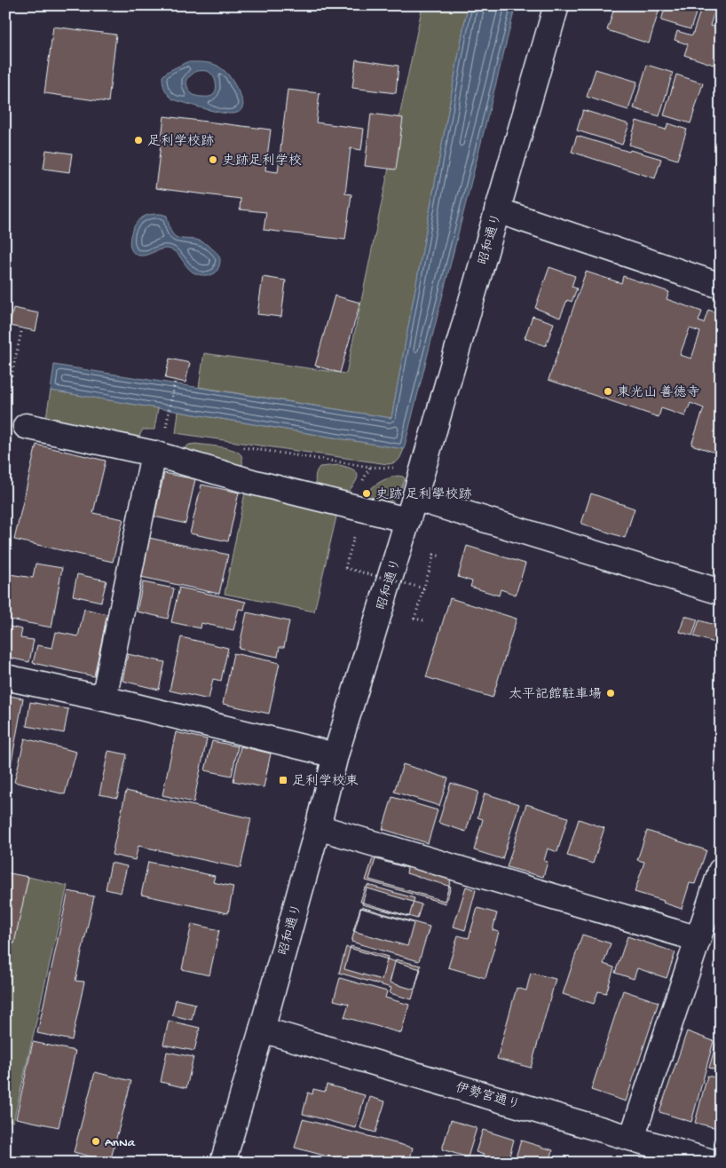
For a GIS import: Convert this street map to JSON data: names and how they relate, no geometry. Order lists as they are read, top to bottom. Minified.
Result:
{"streets":{"main road":["昭和通り","伊勢宮通り"]},"crossings":[["昭和通り","伊勢宮通り"]],"places":{"other":["足利学校跡","史跡足利学校","東光山 善徳寺","史跡 足利學校跡","太平記館駐車場","AnNa"],"transit":["足利学校東"]}}
